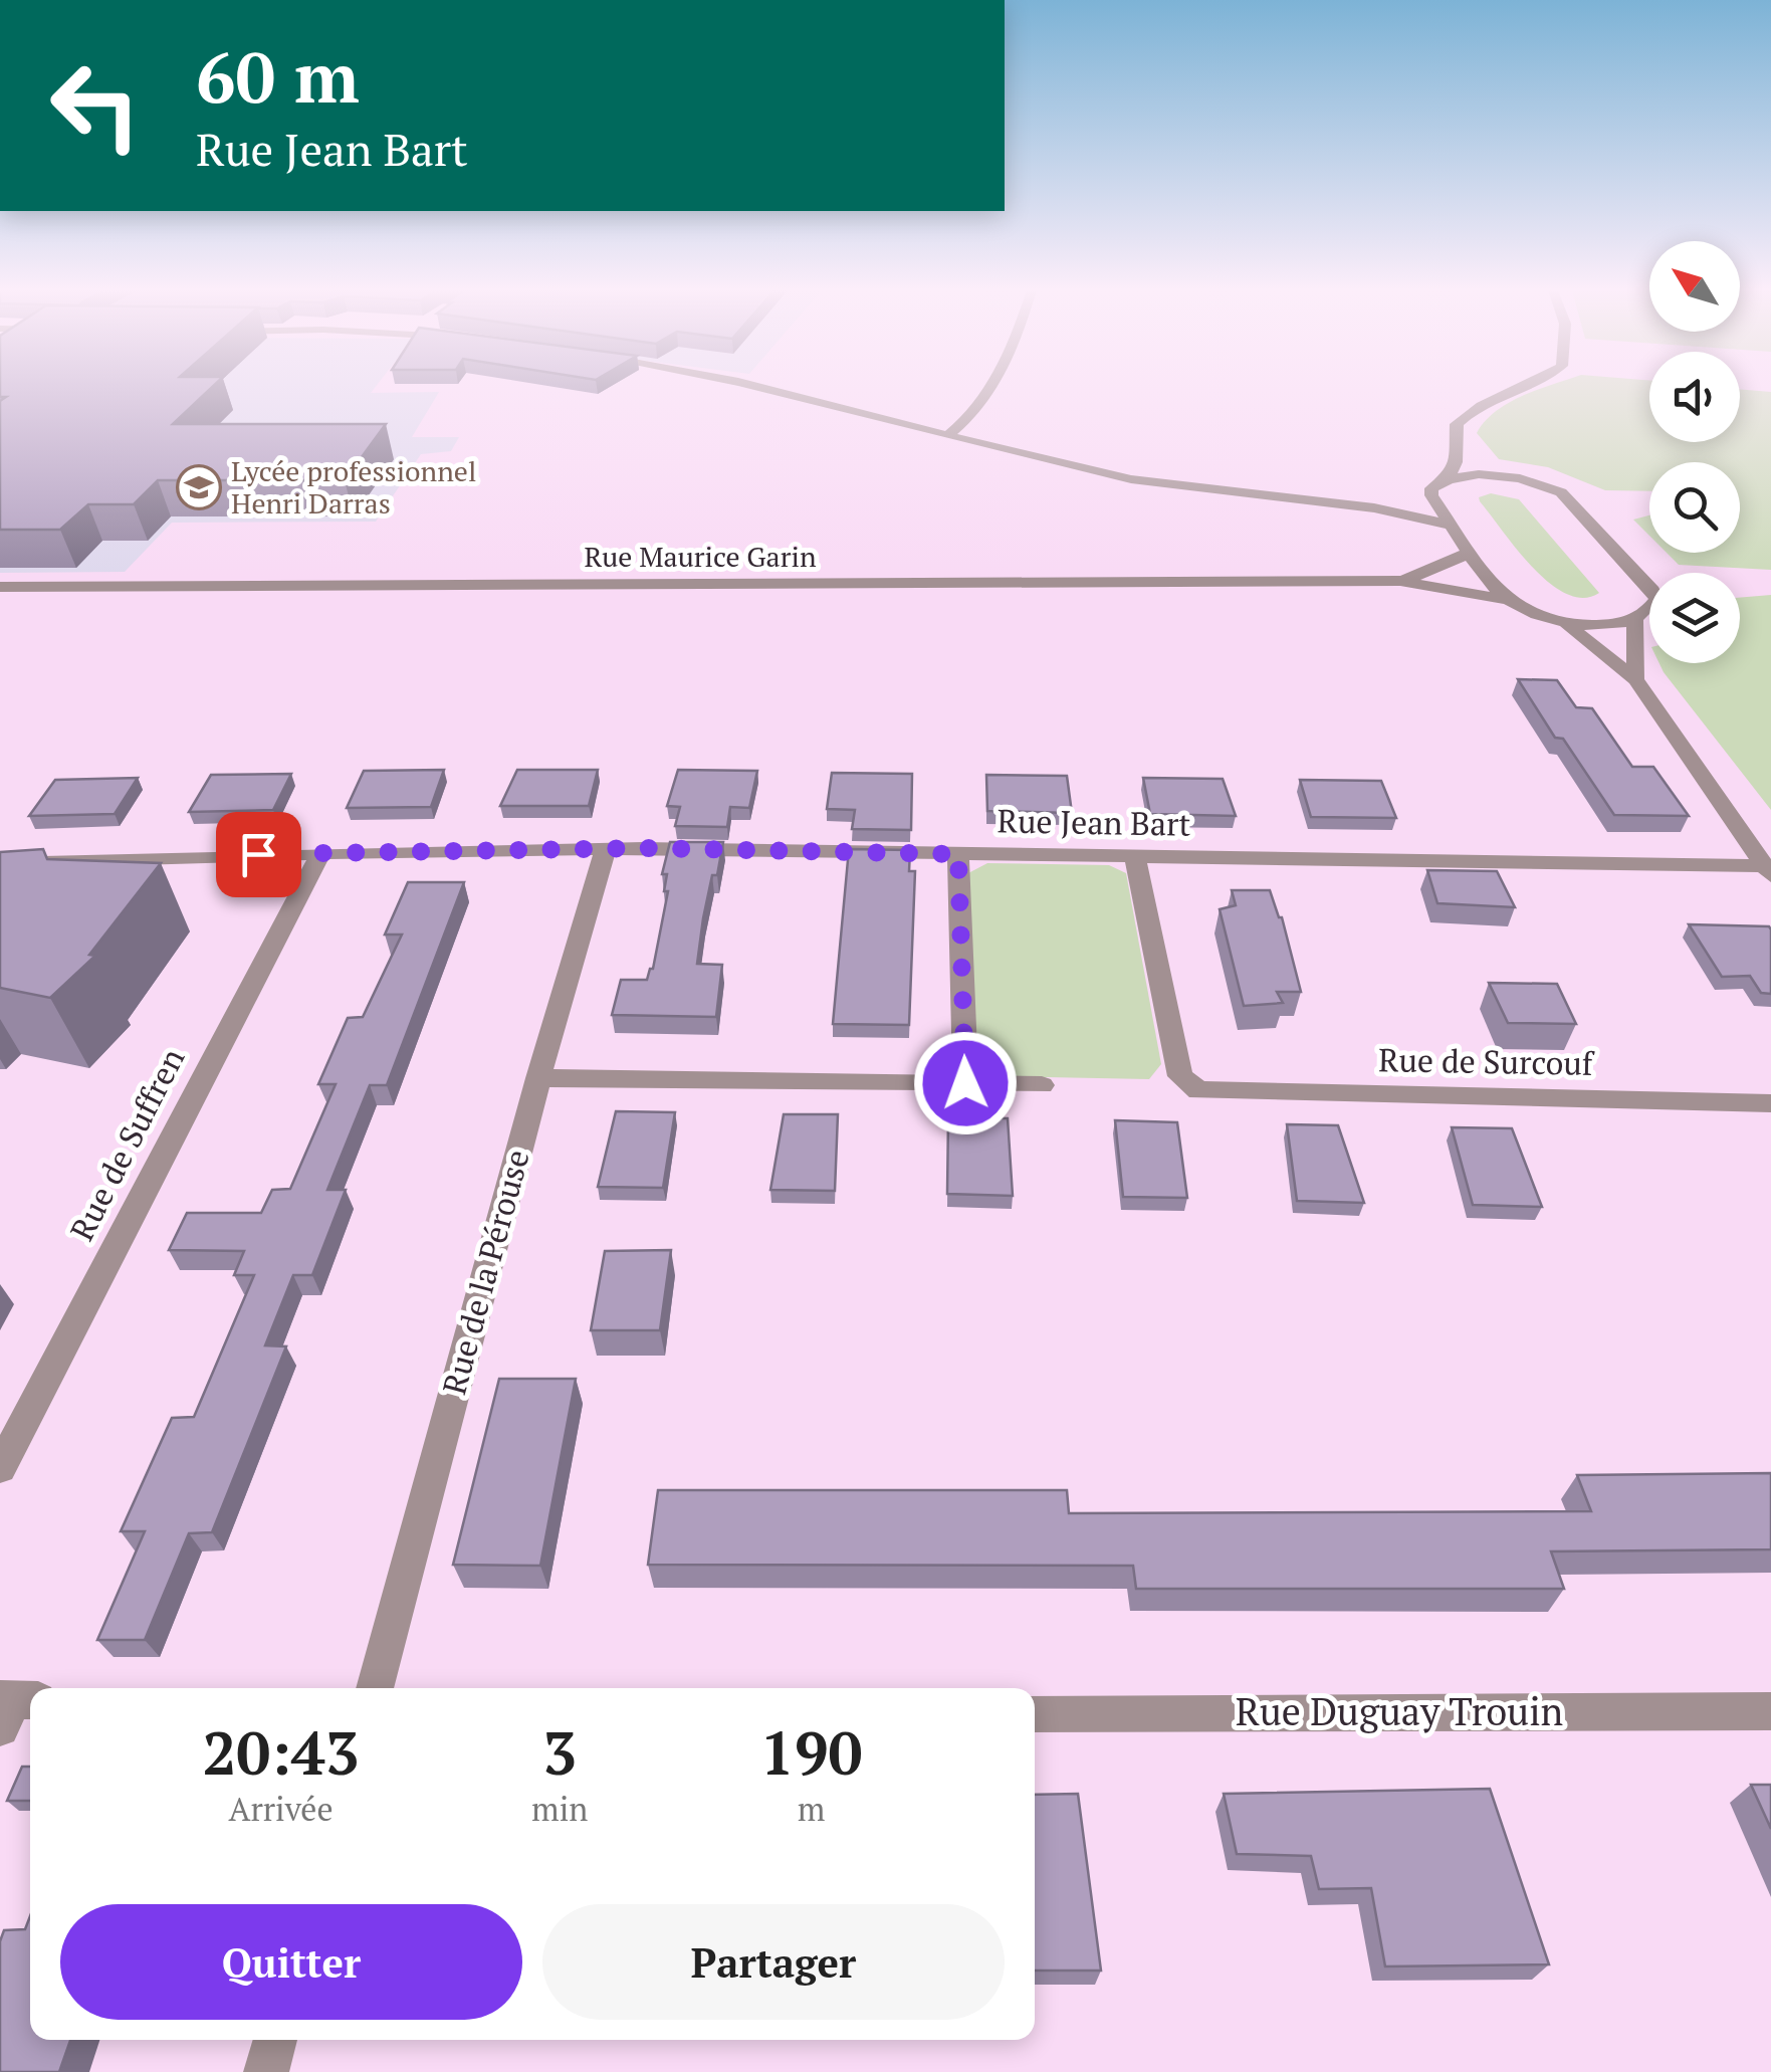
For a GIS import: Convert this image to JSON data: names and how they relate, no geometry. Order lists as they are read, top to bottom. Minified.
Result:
{"streets":{"street":["Rue Maurice Garin","Rue Jean Bart","Rue de Surcouf","Rue de Suffren","Rue de la Pérouse","Rue Duguay Trouin"]},"crossings":[["Rue Jean Bart","Rue de Surcouf"],["Rue Jean Bart","Rue de Suffren"],["Rue Jean Bart","Rue de la Pérouse"]],"places":{"school or university":["Lycée professionnel Henri Darras"]},"north":"top left","page":{"turn":["60 m","Rue Jean Bart"],"eta":["20:43","Arrivée","3","min","190","m"],"buttons":["Quitter","Partager"]}}
